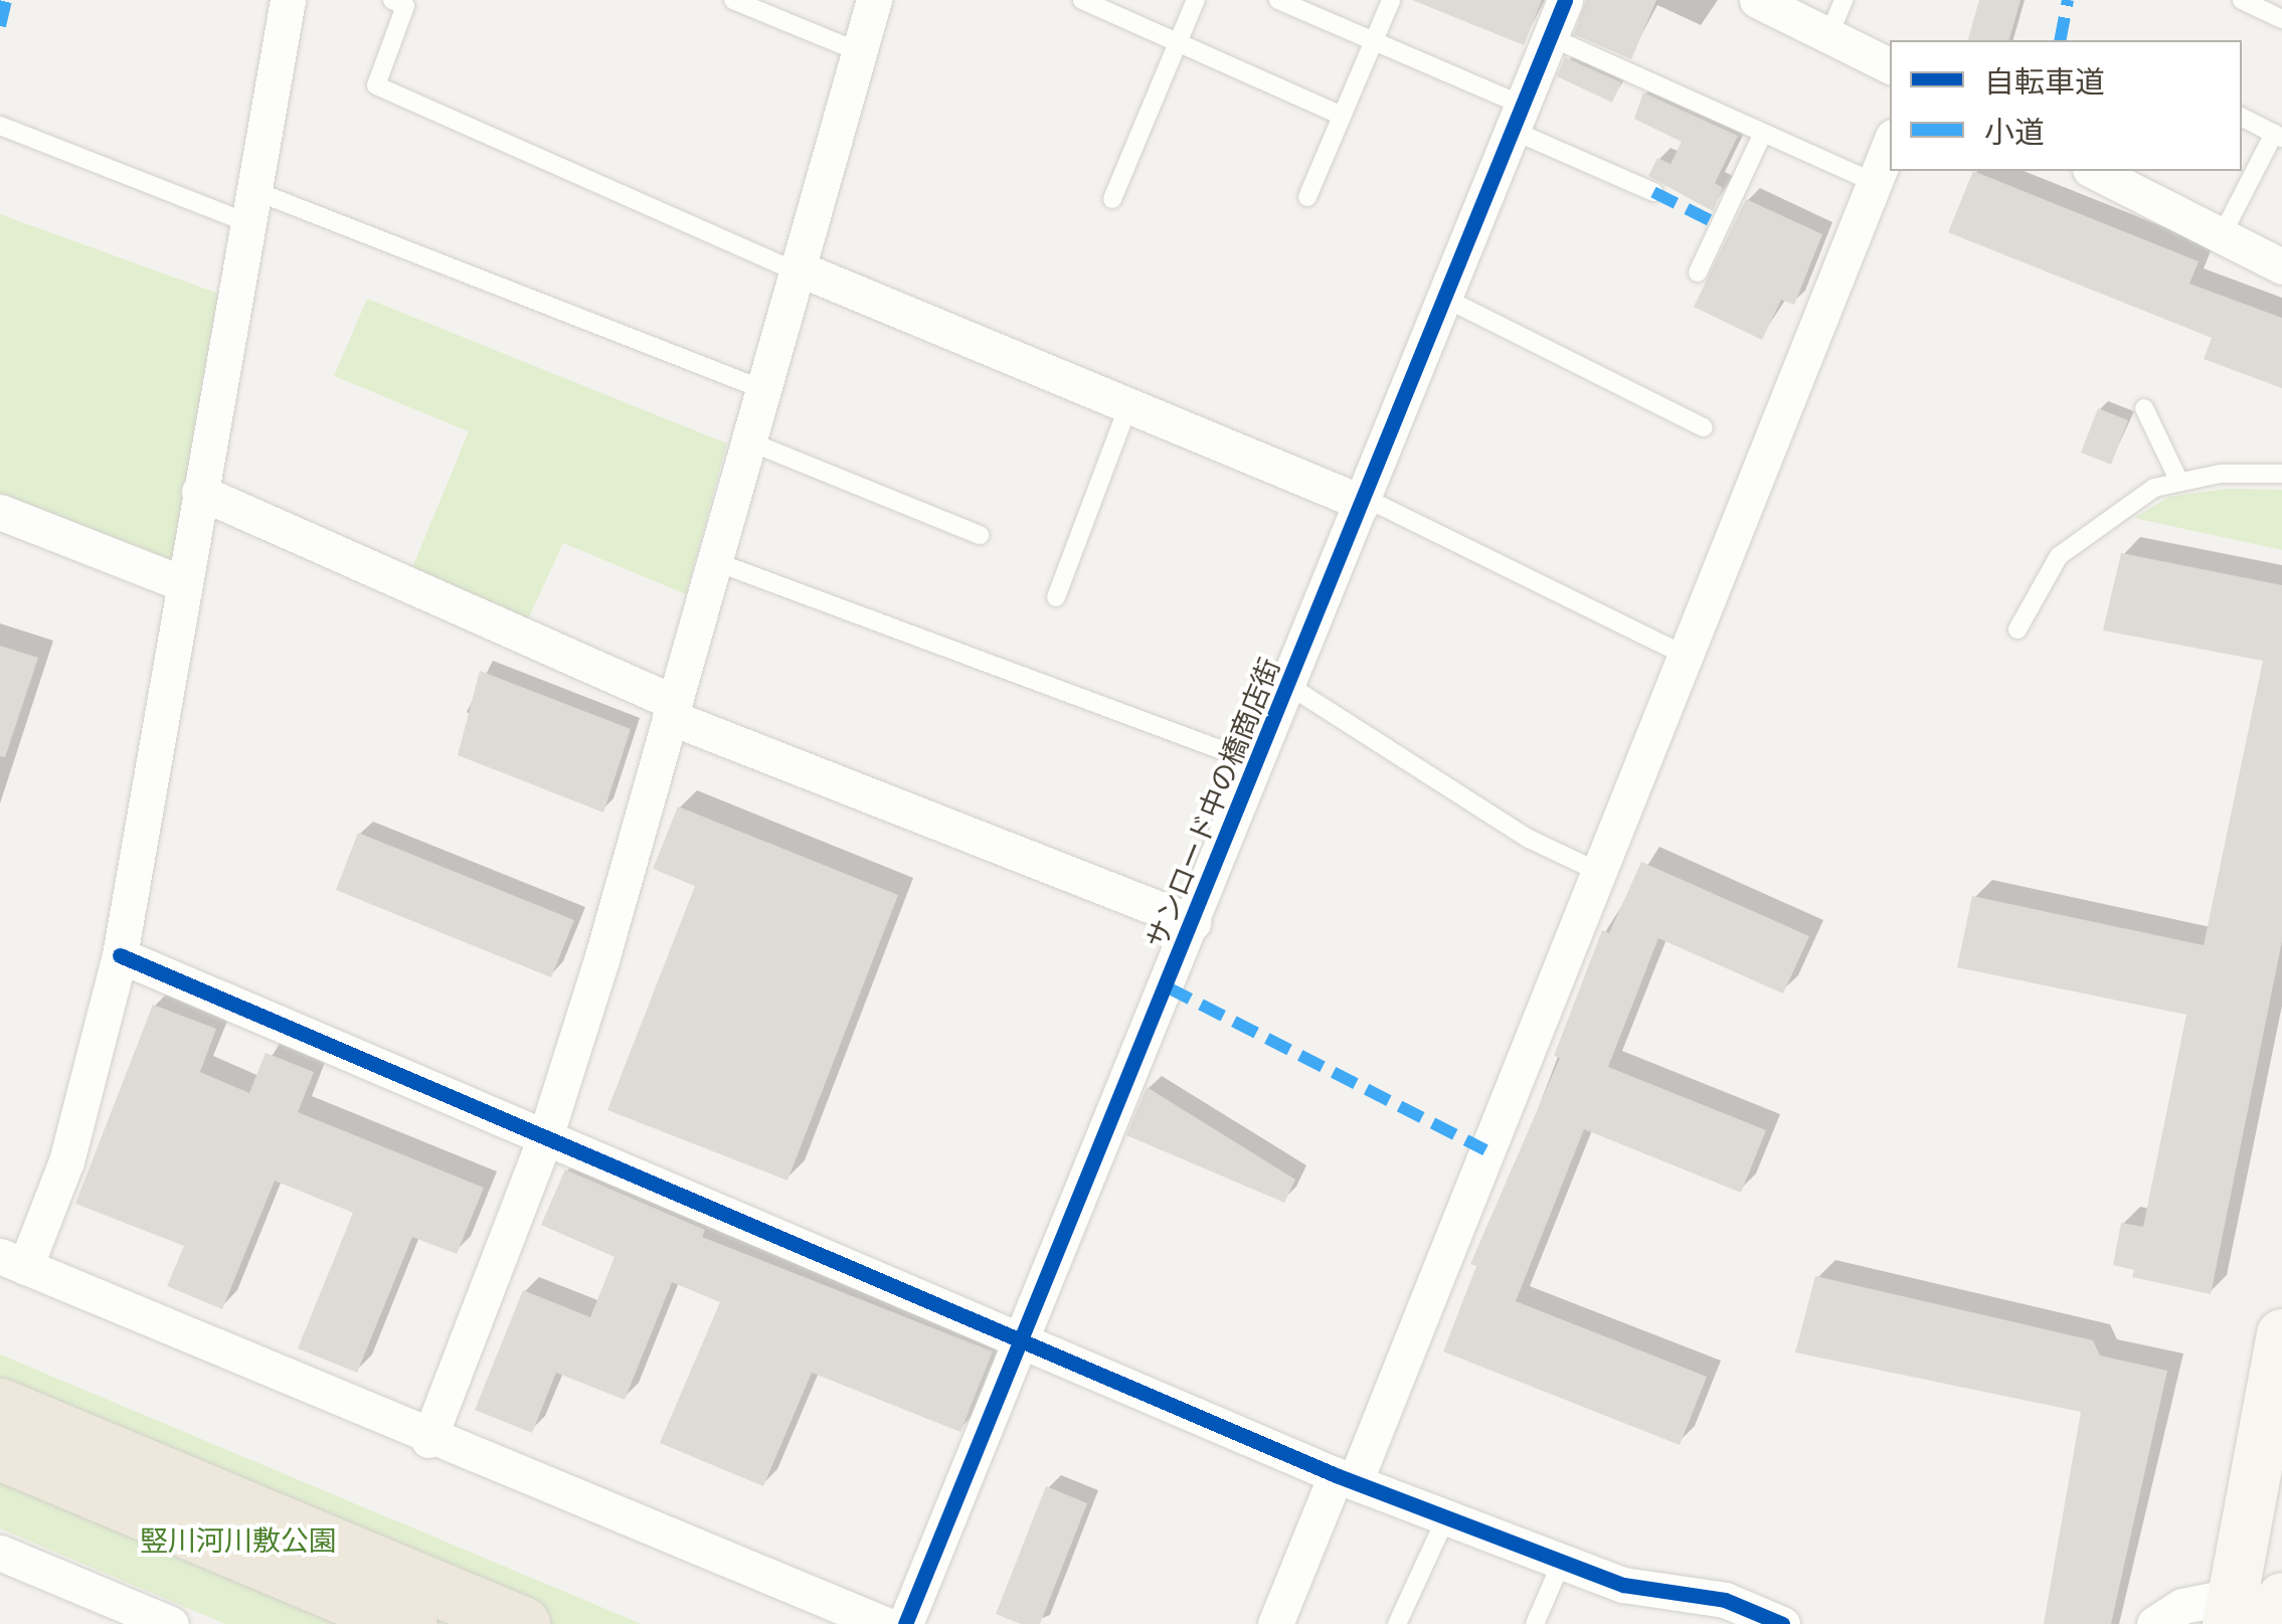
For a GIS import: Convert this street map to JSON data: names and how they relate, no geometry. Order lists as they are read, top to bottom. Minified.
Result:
{"streets":{"street":["サンロード中の橋商店街"]},"parks":["竪川河川敷公園"],"legend":["自転車道","小道"]}
